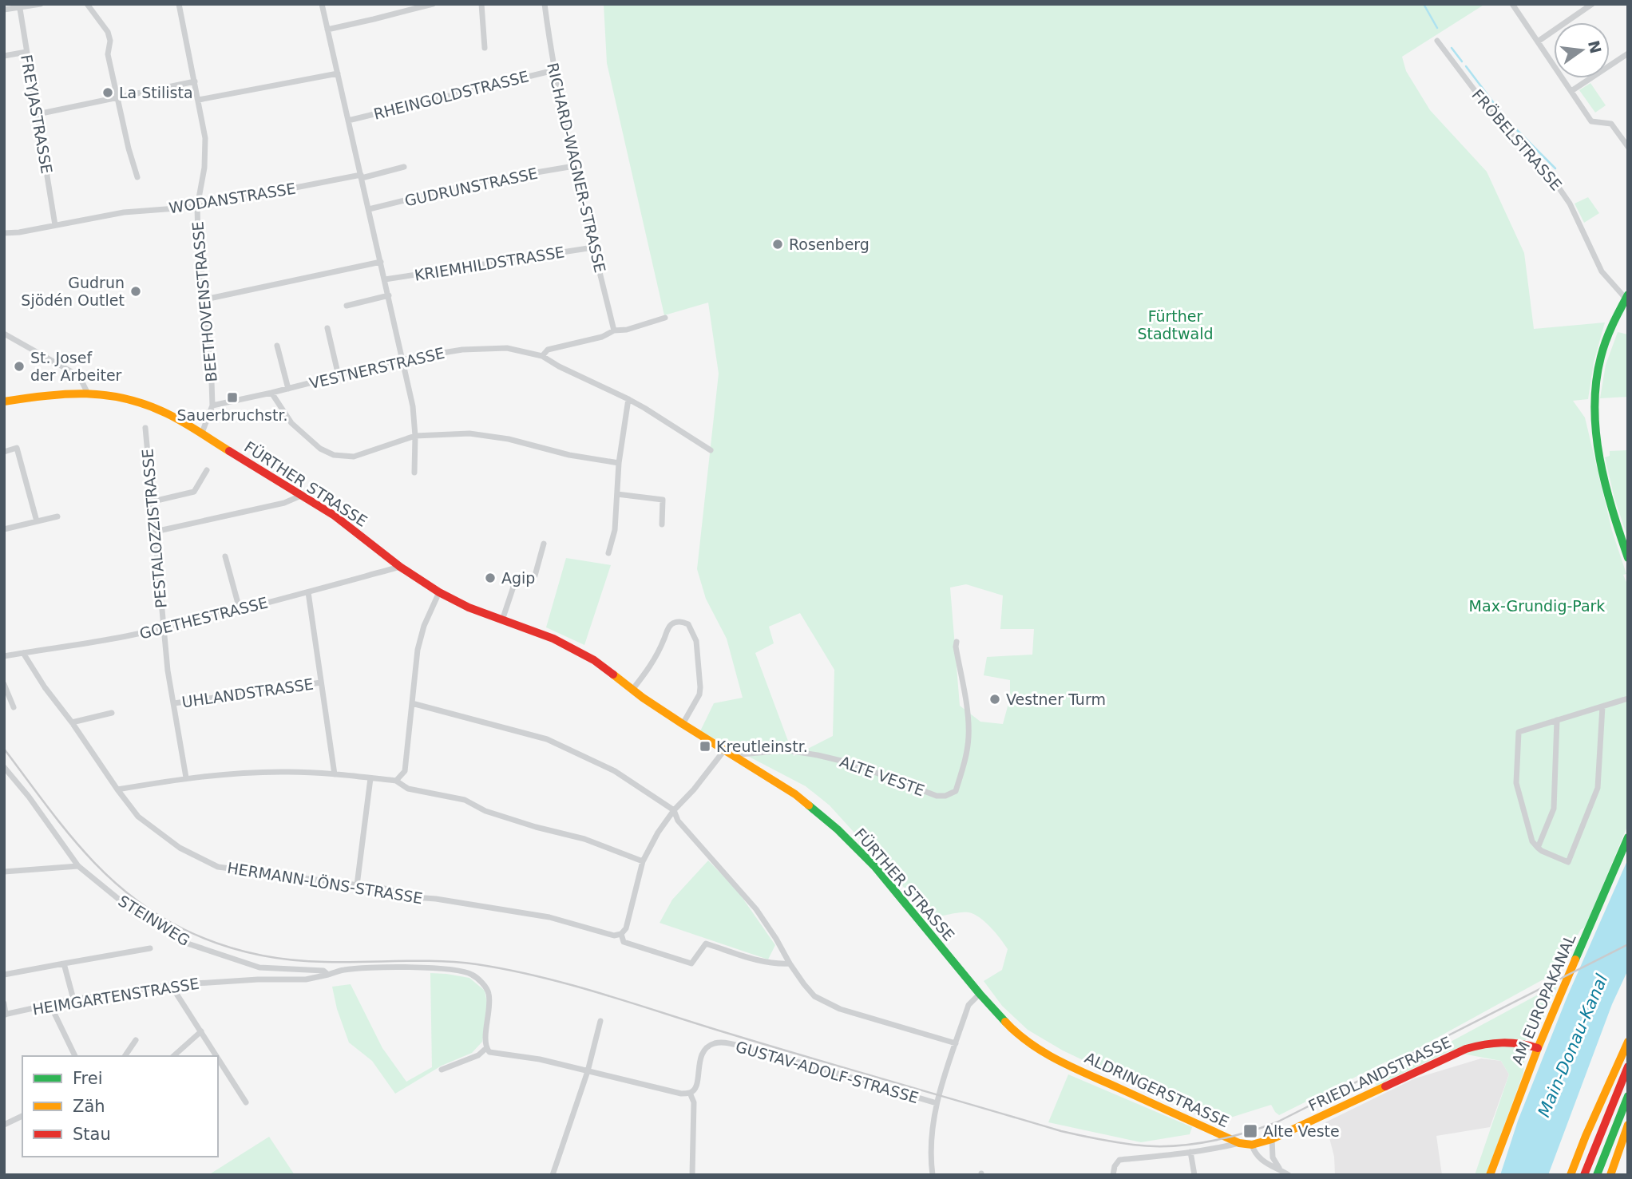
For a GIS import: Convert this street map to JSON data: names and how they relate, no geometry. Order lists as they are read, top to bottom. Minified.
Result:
{"streets":{"main road":["FÜRTHER STRASSE","AM EUROPAKANAL","FRIEDLANDSTRASSE","ALDRINGERSTRASSE"],"street":["RHEINGOLDSTRASSE","FREYJASTRASSE","FRÖBELSTRASSE","RICHARD-WAGNER-STRASSE","GUDRUNSTRASSE","WODANSTRASSE","KRIEMHILDSTRASSE","BEETHOVENSTRASSE","VESTNERSTRASSE","PESTALOZZISTRASSE","GOETHESTRASSE","UHLANDSTRASSE","ALTE VESTE","HERMANN-LÖNS-STRASSE","STEINWEG","HEIMGARTENSTRASSE","GUSTAV-ADOLF-STRASSE"]},"crossings":[["RHEINGOLDSTRASSE","RICHARD-WAGNER-STRASSE"],["FREYJASTRASSE","WODANSTRASSE"],["RICHARD-WAGNER-STRASSE","GUDRUNSTRASSE"],["RICHARD-WAGNER-STRASSE","KRIEMHILDSTRASSE"],["WODANSTRASSE","BEETHOVENSTRASSE"],["BEETHOVENSTRASSE","VESTNERSTRASSE"],["BEETHOVENSTRASSE","FÜRTHER STRASSE"],["FÜRTHER STRASSE","GOETHESTRASSE"],["FÜRTHER STRASSE","ALTE VESTE"],["FÜRTHER STRASSE","ALDRINGERSTRASSE"],["PESTALOZZISTRASSE","GOETHESTRASSE"],["PESTALOZZISTRASSE","UHLANDSTRASSE"],["GOETHESTRASSE","HERMANN-LÖNS-STRASSE"],["STEINWEG","HEIMGARTENSTRASSE"],["AM EUROPAKANAL","FRIEDLANDSTRASSE"],["FRIEDLANDSTRASSE","ALDRINGERSTRASSE"]],"water":["Main-Donau-Kanal"],"parks":["Fürther Stadtwald","Max-Grundig-Park"],"places":{"other":["La Stilista","Rosenberg","Gudrun Sjödén Outlet","St. Josef der Arbeiter","Agip","Vestner Turm"],"transit":["Sauerbruchstr.","Kreutleinstr.","Alte Veste"]},"legend":["Frei","Zäh","Stau"],"north":"right"}
